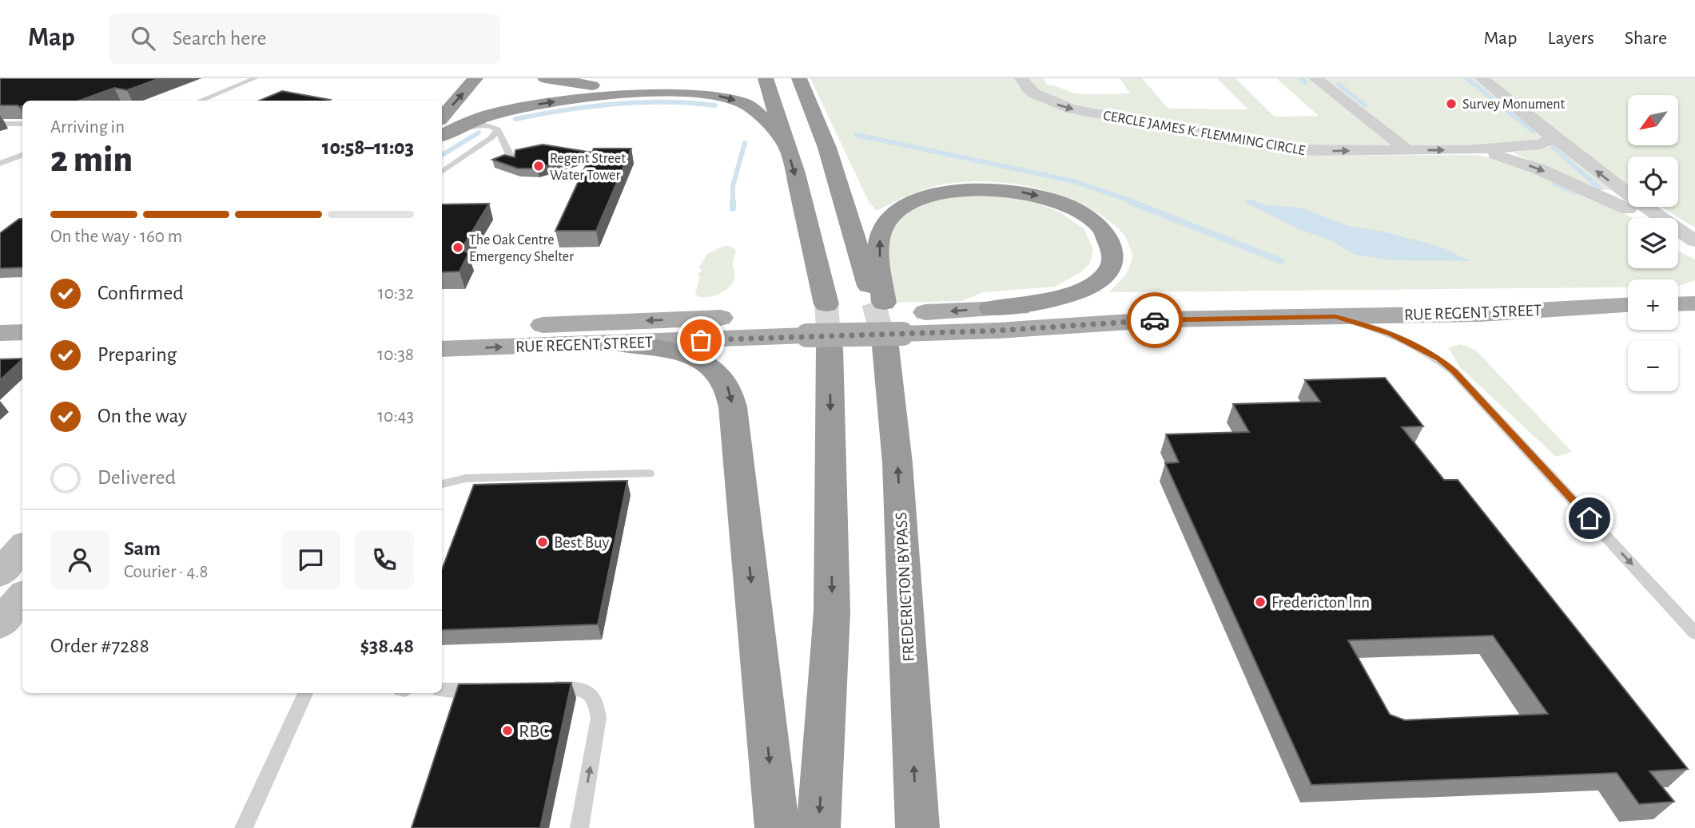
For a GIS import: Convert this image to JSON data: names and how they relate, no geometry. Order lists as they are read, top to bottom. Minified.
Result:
{"streets":{"highway":["FREDERICTON BYPASS"],"main road":["RUE REGENT STREET"],"street":["CERCLE JAMES K. FLEMMING CIRCLE"]},"crossings":[["RUE REGENT STREET","FREDERICTON BYPASS"]],"places":["Survey Monument","Regent Street Water Tower","The Oak Centre Emergency Shelter","Best Buy","Fredericton Inn","RBC"],"north":"bottom left","page":{"header":"Map","search":"Search here","nav":["Map","Layers","Share"],"map_buttons":["+","−"],"heading":["2 min","Arriving in","10:58–11:03"],"panel":["Sam","Courier · 4.8","Order #7288","$38.48"],"bar":"On the way · 160 m","list":[["Confirmed","10:32"],["Preparing","10:38"],["On the way","10:43"],"Delivered"]}}
